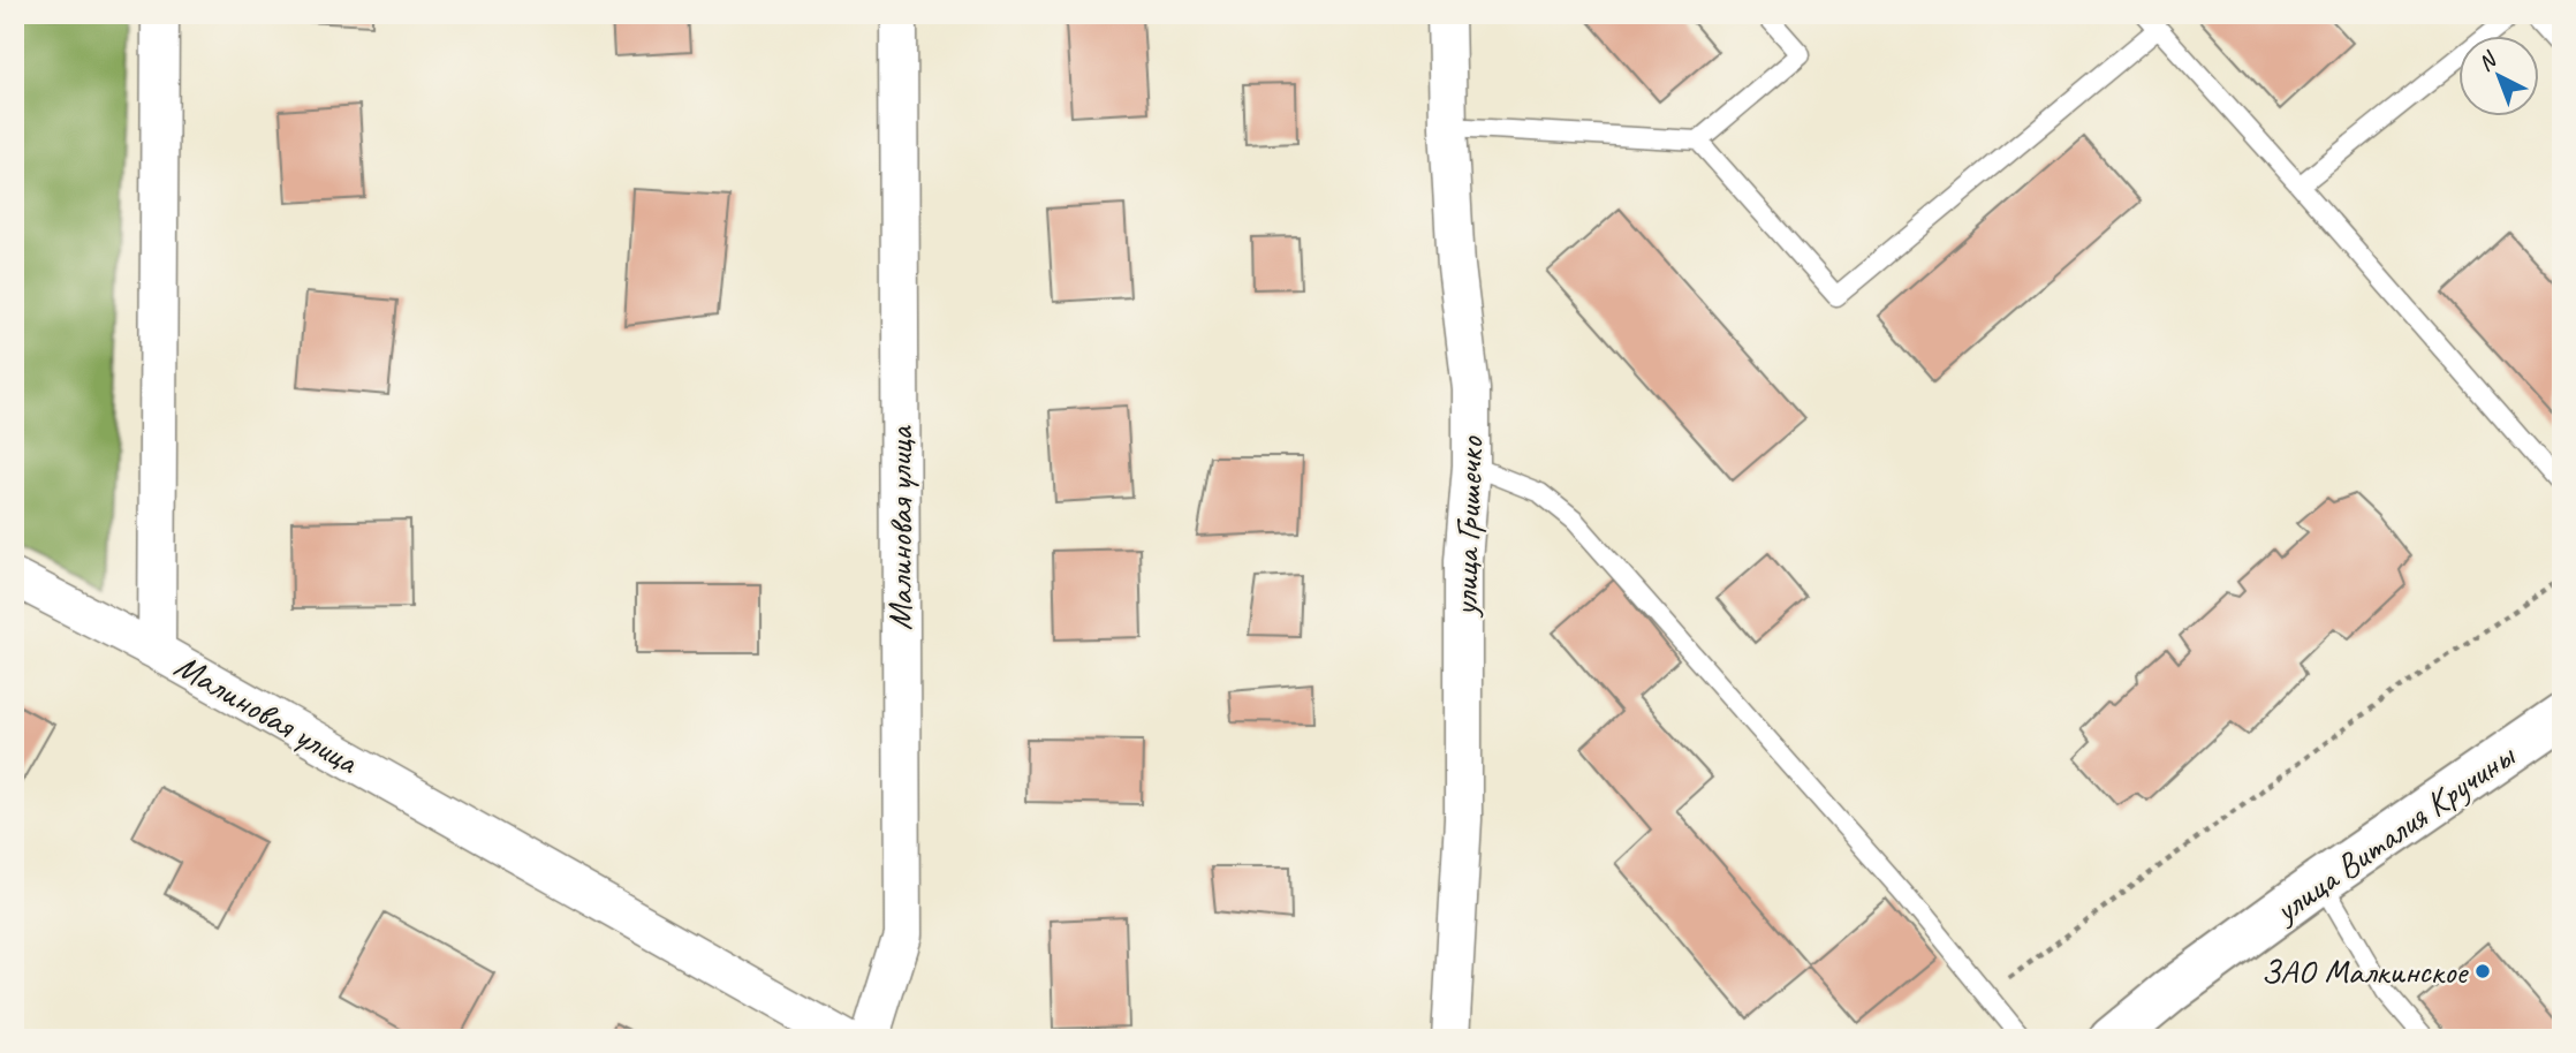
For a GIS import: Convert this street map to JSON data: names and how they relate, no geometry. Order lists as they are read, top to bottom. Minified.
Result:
{"streets":{"street":["улица Гришечко","Малиновая улица","улица Виталия Кручины"]},"places":["ЗАО Малкинское"],"north":"top left"}
